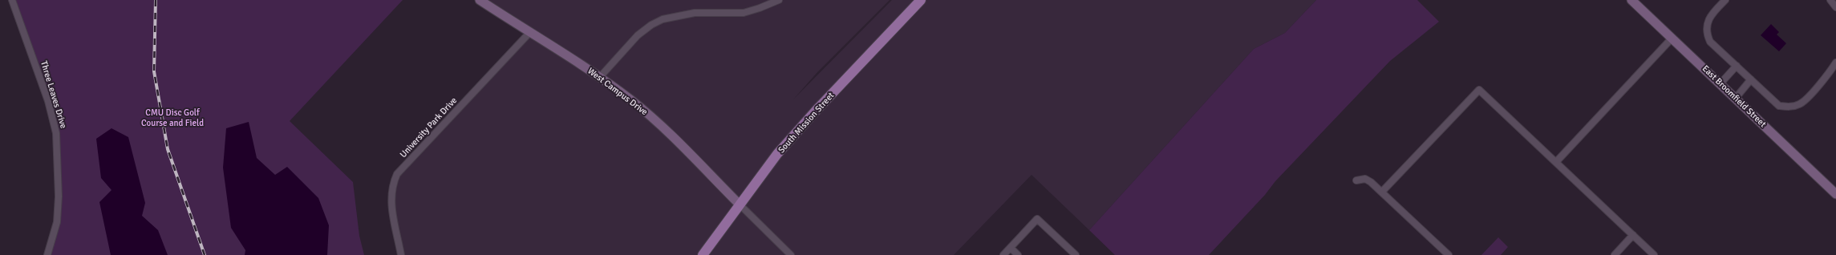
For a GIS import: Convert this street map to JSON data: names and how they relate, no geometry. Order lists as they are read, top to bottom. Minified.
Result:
{"streets":{"main road":["South Mission Street"],"street":["West Campus Drive","Three Leaves Drive","East Broomfield Street","University Park Drive"]},"crossings":[["West Campus Drive","South Mission Street"],["West Campus Drive","University Park Drive"]],"parks":["CMU Disc Golf Course and Field"]}
